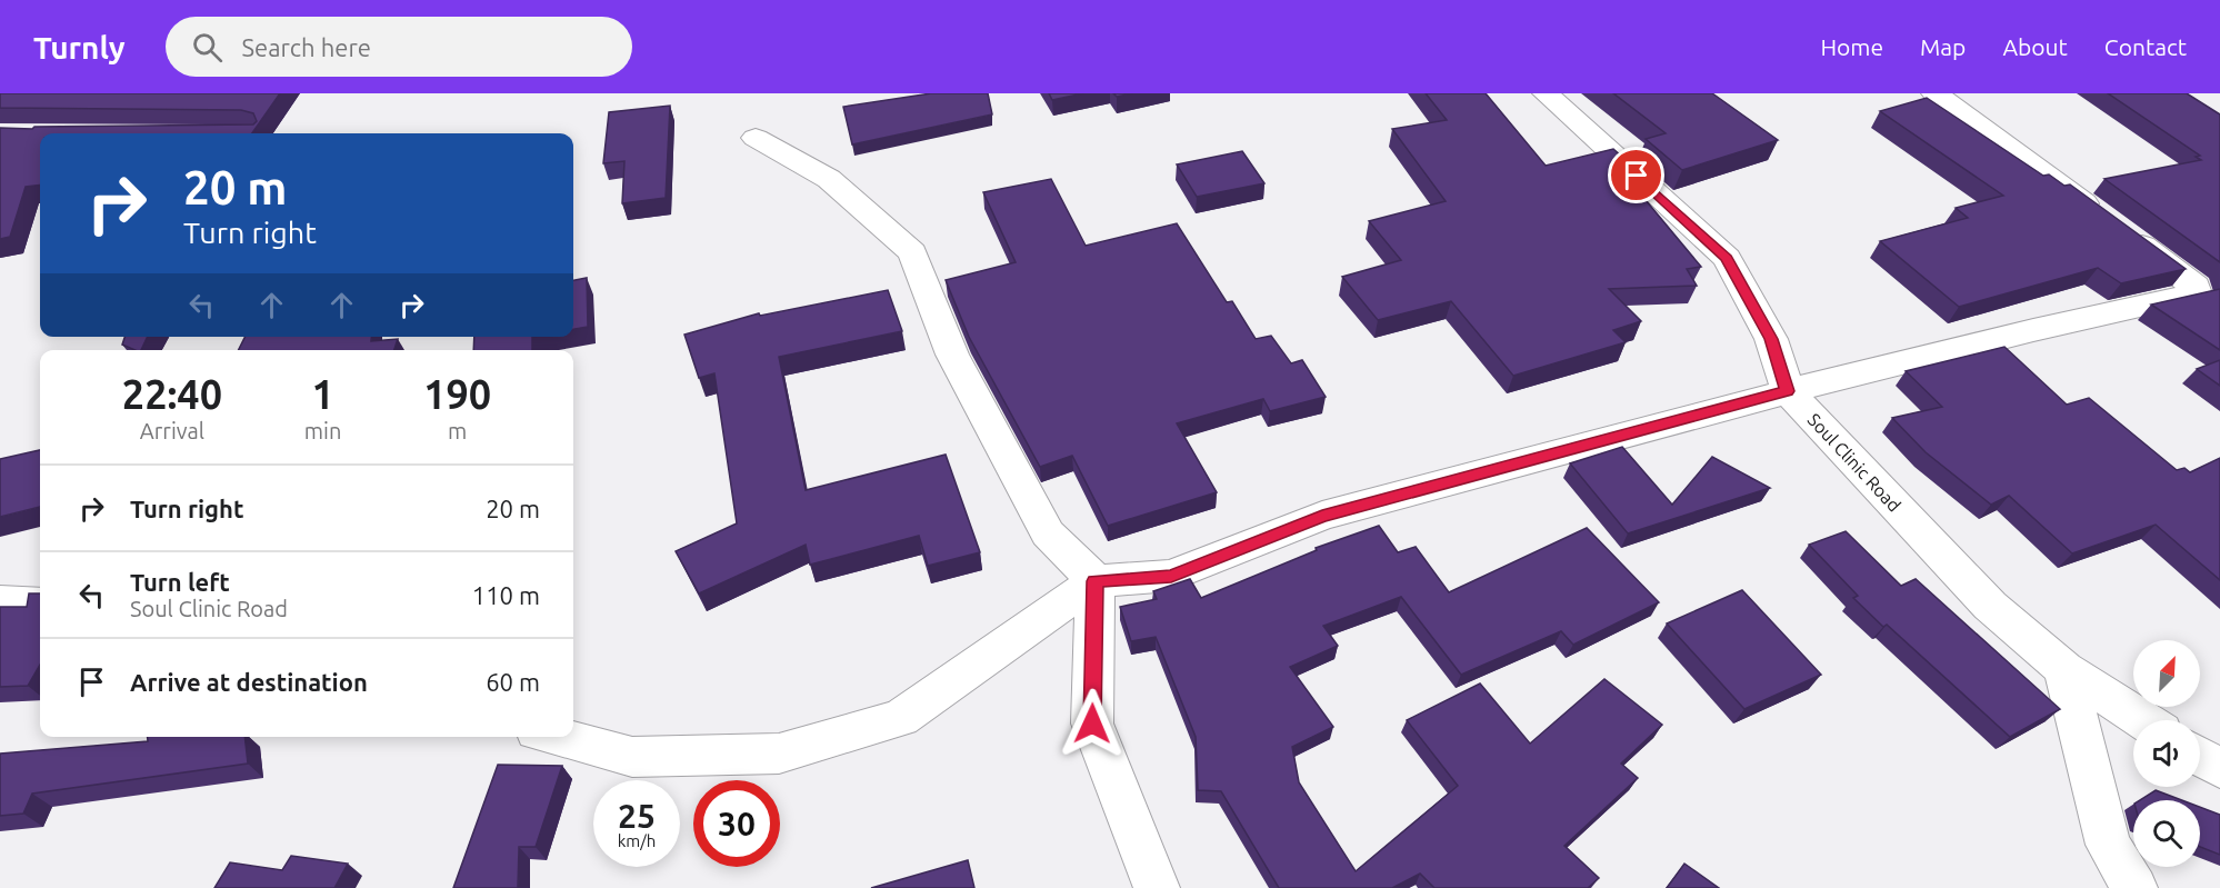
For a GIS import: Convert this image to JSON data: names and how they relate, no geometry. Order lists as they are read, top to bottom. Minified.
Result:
{"streets":{"street":["Soul Clinic Road"]},"north":"top right","page":{"header":"Turnly","search":"Search here","nav":["Home","Map","About","Contact"],"turn":["20 m","Turn right"],"eta":["22:40","Arrival","1","min","190","m"],"list":[{"name":"Turn right","value":"20 m"},{"name":"Turn left","note":"Soul Clinic Road","value":"110 m"},{"name":"Arrive at destination","value":"60 m"}],"speed":"25 km/h","limit":"30"}}
